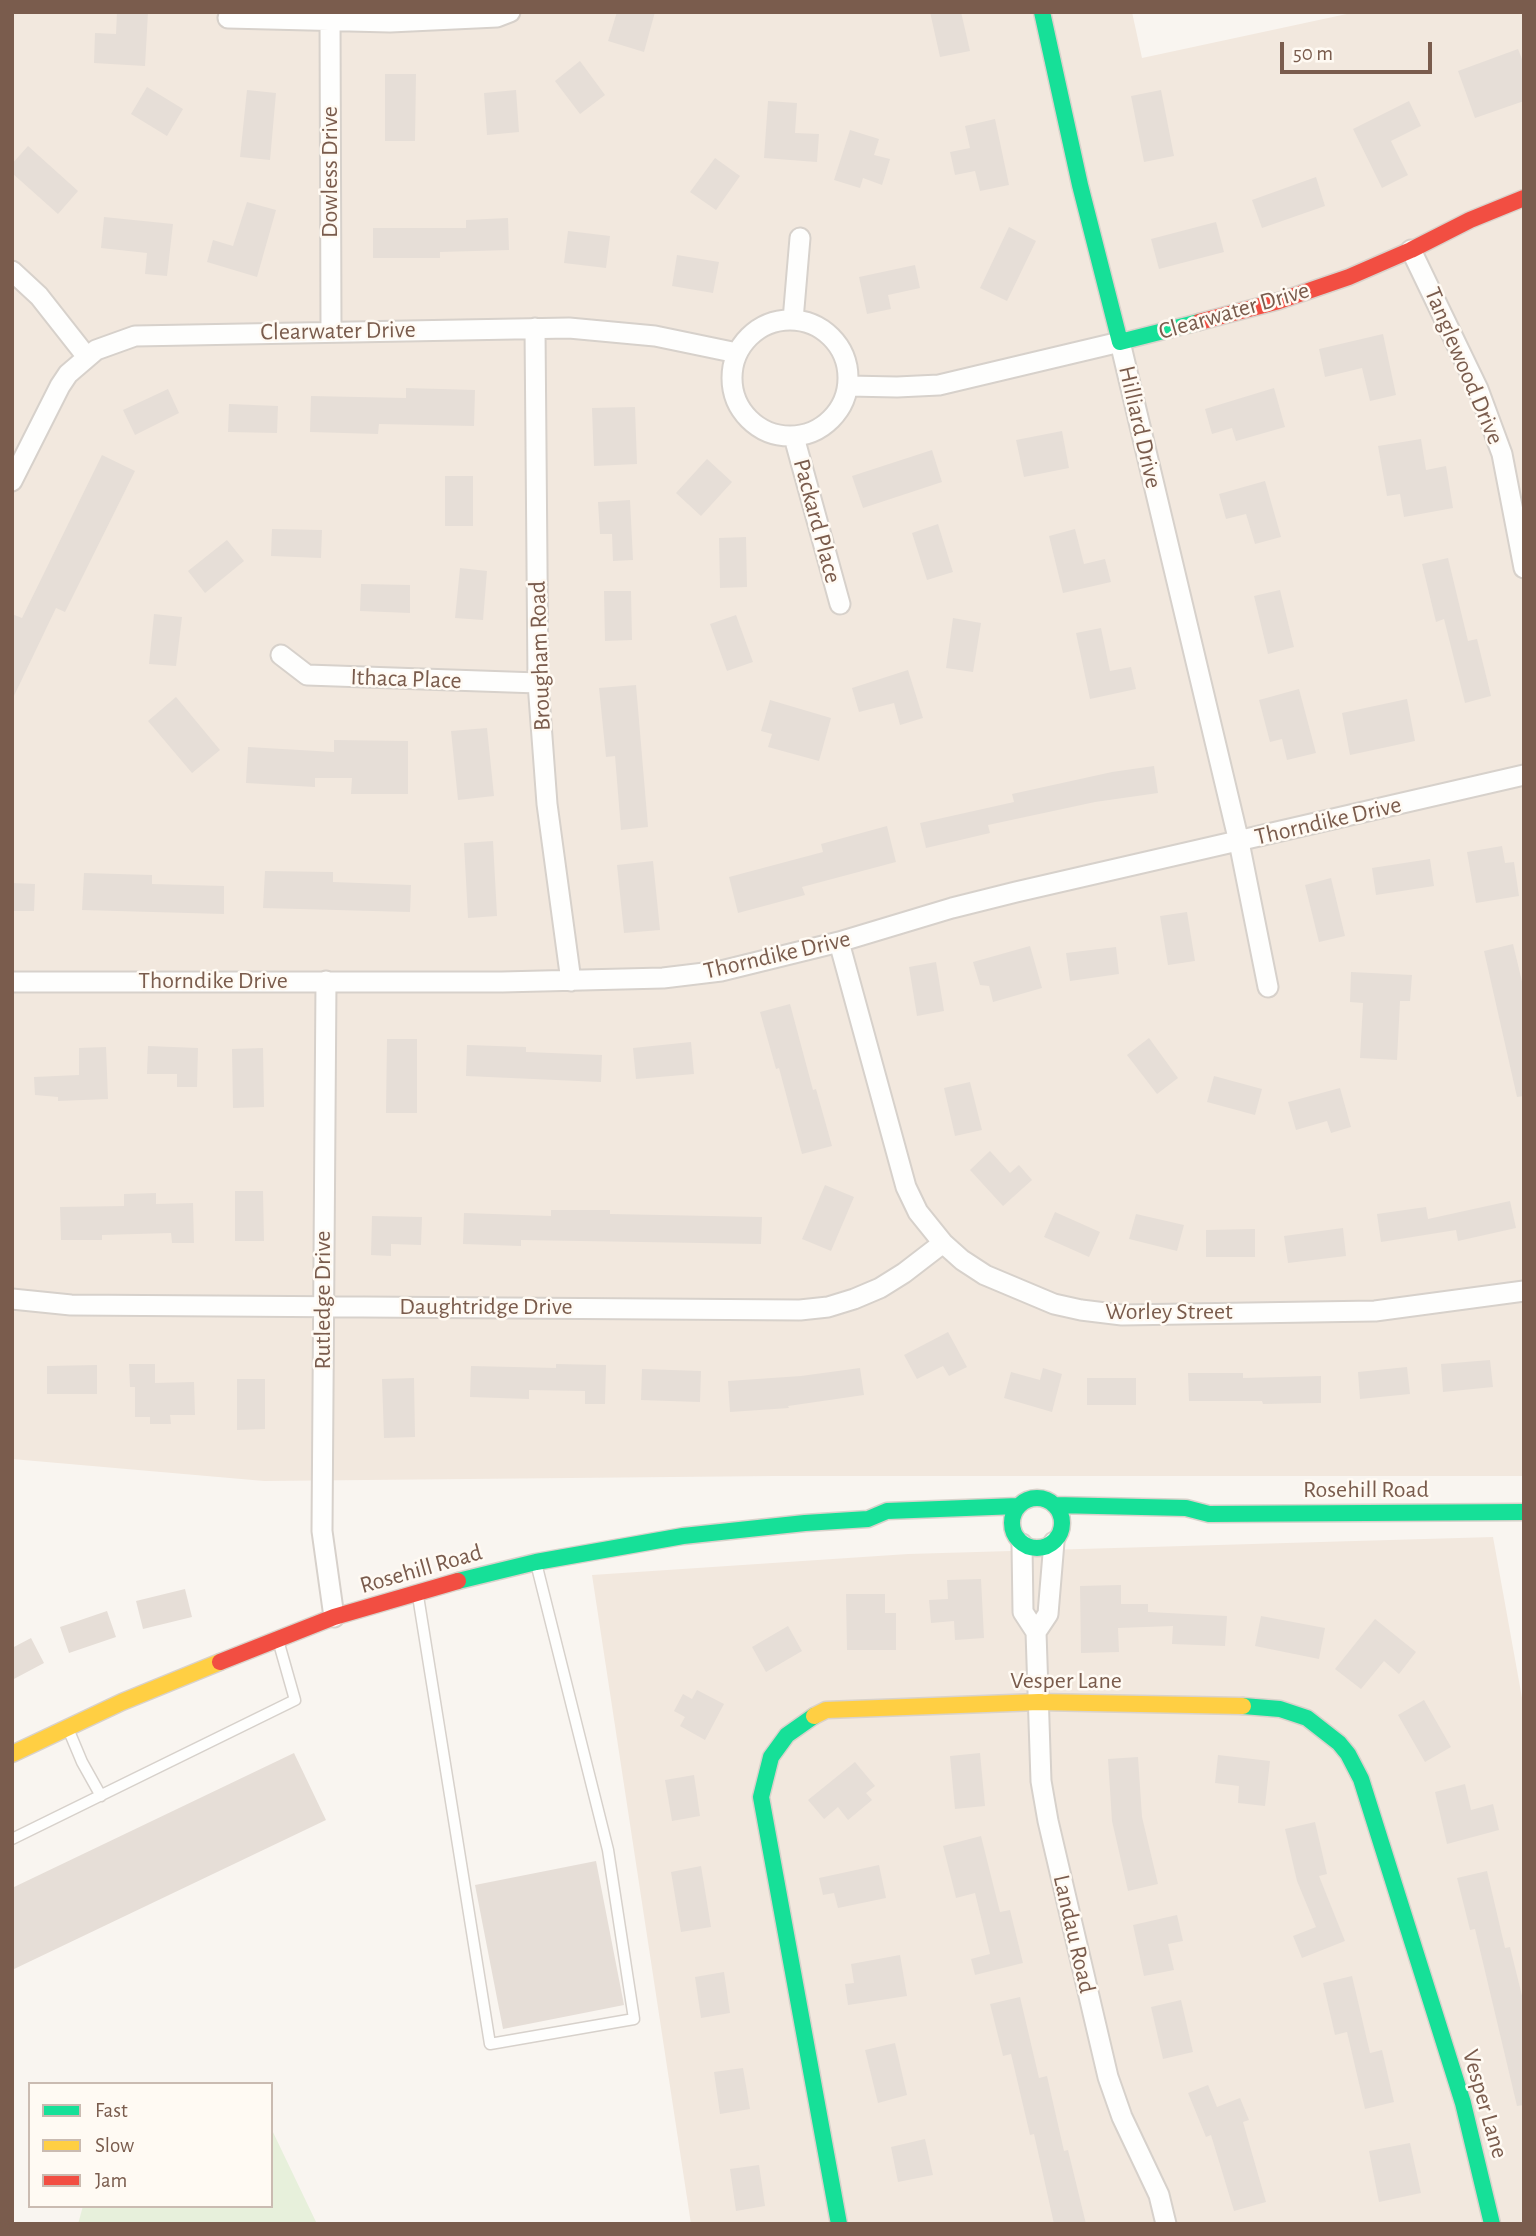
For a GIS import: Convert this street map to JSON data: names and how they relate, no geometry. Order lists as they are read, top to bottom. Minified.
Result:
{"streets":{"street":["Dowless Drive","Clearwater Drive","Tanglewood Drive","Hilliard Drive","Packard Place","Brougham Road","Ithaca Place","Thorndike Drive","Rutledge Drive","Daughtridge Drive","Worley Street","Rosehill Road","Vesper Lane","Landau Road"]},"crossings":[["Dowless Drive","Clearwater Drive"],["Clearwater Drive","Tanglewood Drive"],["Clearwater Drive","Hilliard Drive"],["Clearwater Drive","Packard Place"],["Clearwater Drive","Brougham Road"],["Hilliard Drive","Thorndike Drive"],["Brougham Road","Ithaca Place"],["Brougham Road","Thorndike Drive"],["Thorndike Drive","Rutledge Drive"],["Thorndike Drive","Worley Street"],["Rutledge Drive","Daughtridge Drive"],["Rutledge Drive","Rosehill Road"],["Daughtridge Drive","Worley Street"],["Rosehill Road","Landau Road"],["Vesper Lane","Landau Road"]],"legend":["Fast","Slow","Jam"],"scale_bar":"50 m"}
